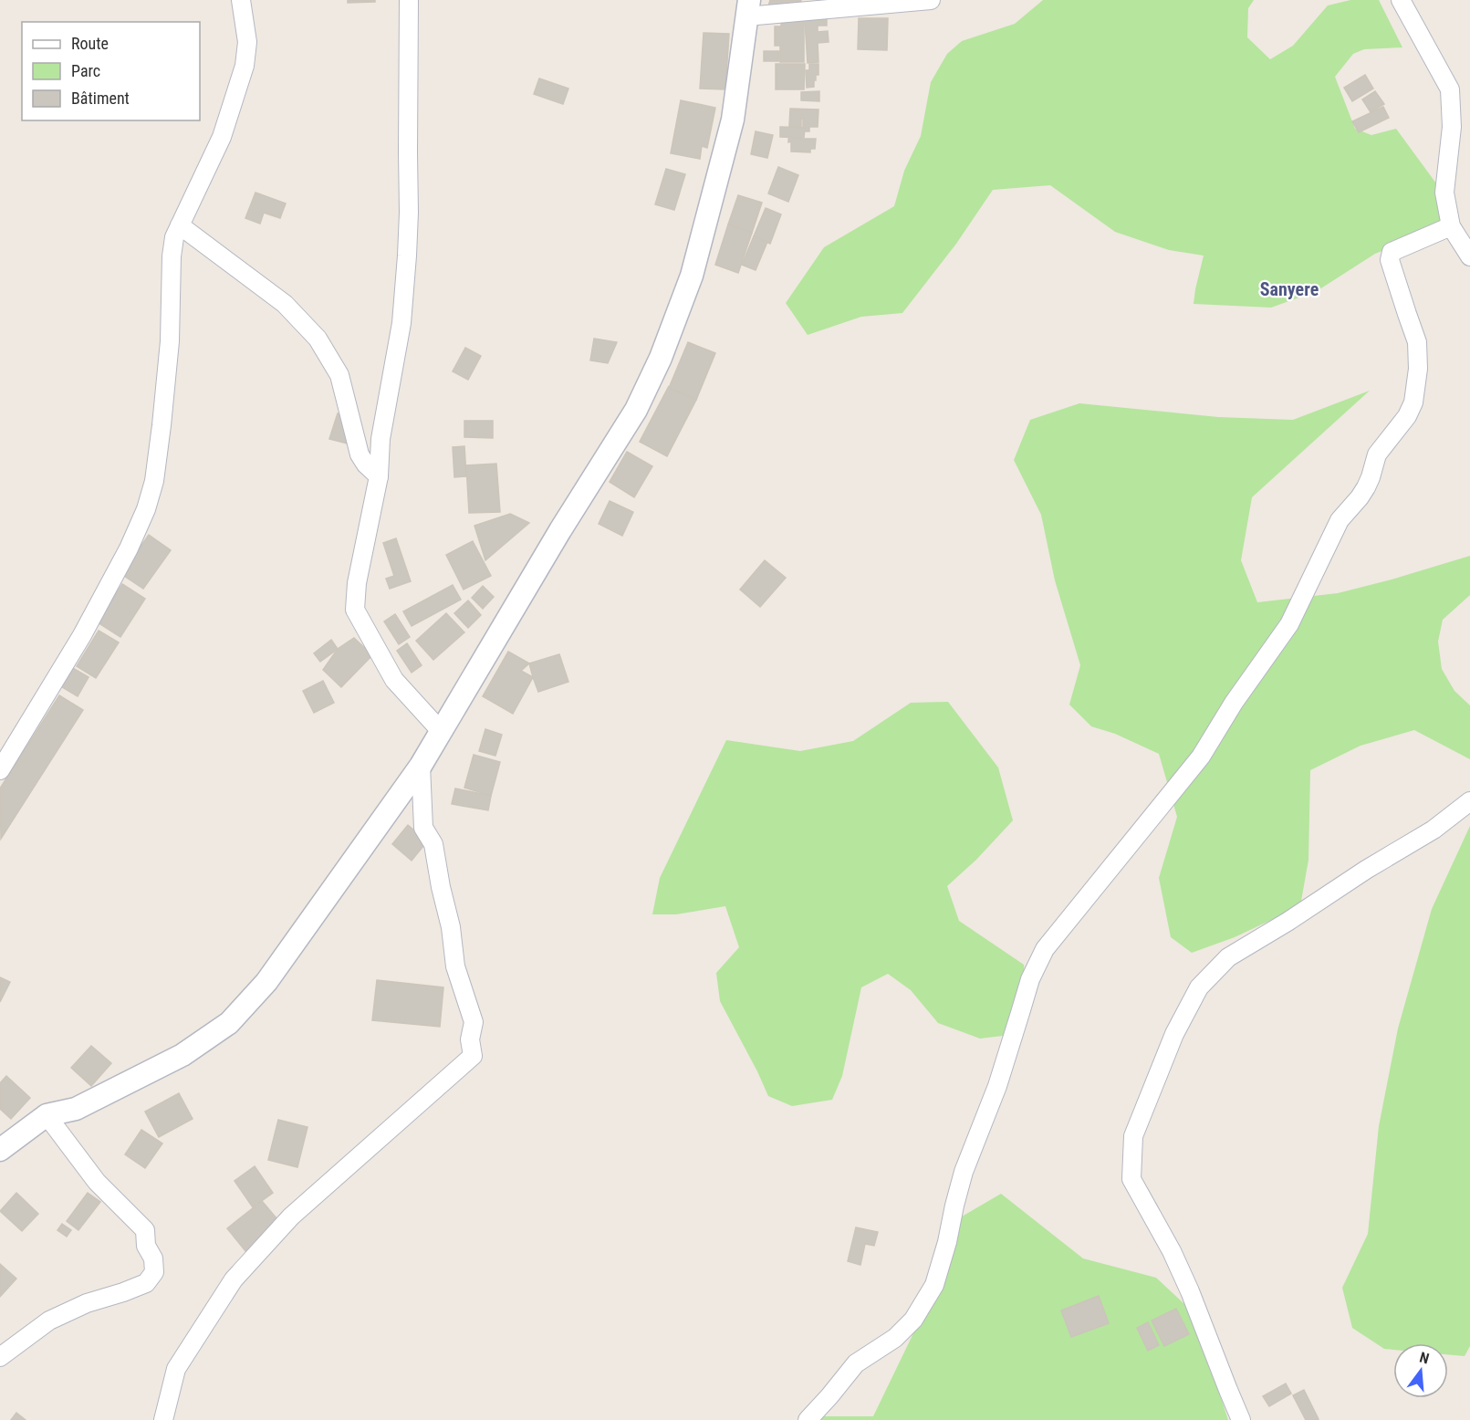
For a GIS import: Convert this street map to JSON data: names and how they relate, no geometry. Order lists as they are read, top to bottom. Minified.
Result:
{"districts":["Sanyere"],"legend":["Route","Parc","Bâtiment"],"north":"top"}
